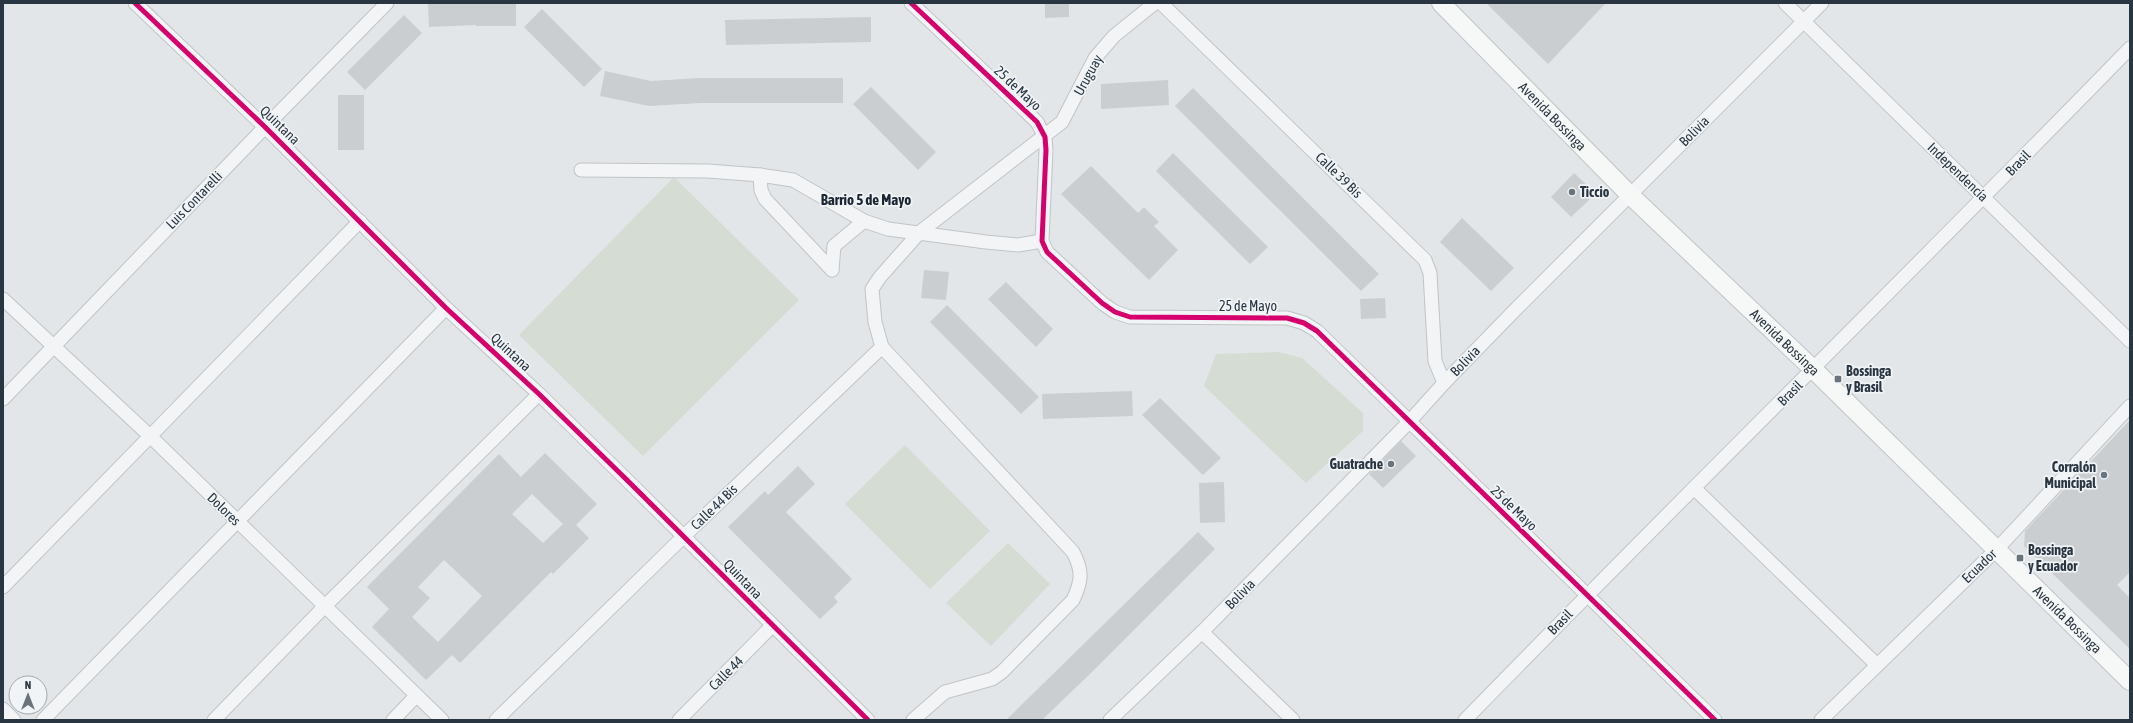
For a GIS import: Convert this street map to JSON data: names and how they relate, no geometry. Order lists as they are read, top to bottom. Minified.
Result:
{"streets":{"main road":["Avenida Bossinga"],"street":["Uruguay","25 de Mayo","Quintana","Bolivia","Brasil","Independencía","Calle 39 Bis","Luis Contarelli","Calle 44 Bis","Dolores","Ecuador","Calle 44"]},"crossings":[["Uruguay","25 de Mayo"],["Uruguay","Calle 44 Bis"],["25 de Mayo","Bolivia"],["25 de Mayo","Brasil"],["Avenida Bossinga","Bolivia"],["Avenida Bossinga","Brasil"],["Avenida Bossinga","Ecuador"],["Quintana","Luis Contarelli"],["Quintana","Calle 44 Bis"],["Quintana","Calle 44"],["Bolivia","Independencía"],["Bolivia","Calle 39 Bis"],["Brasil","Independencía"],["Luis Contarelli","Dolores"]],"districts":["Barrio 5 de Mayo"],"places":{"other":["Ticcio","Guatrache","Corralón Municipal"],"transit":["Bossinga y Brasil","Bossinga y Ecuador"]},"north":"top"}
